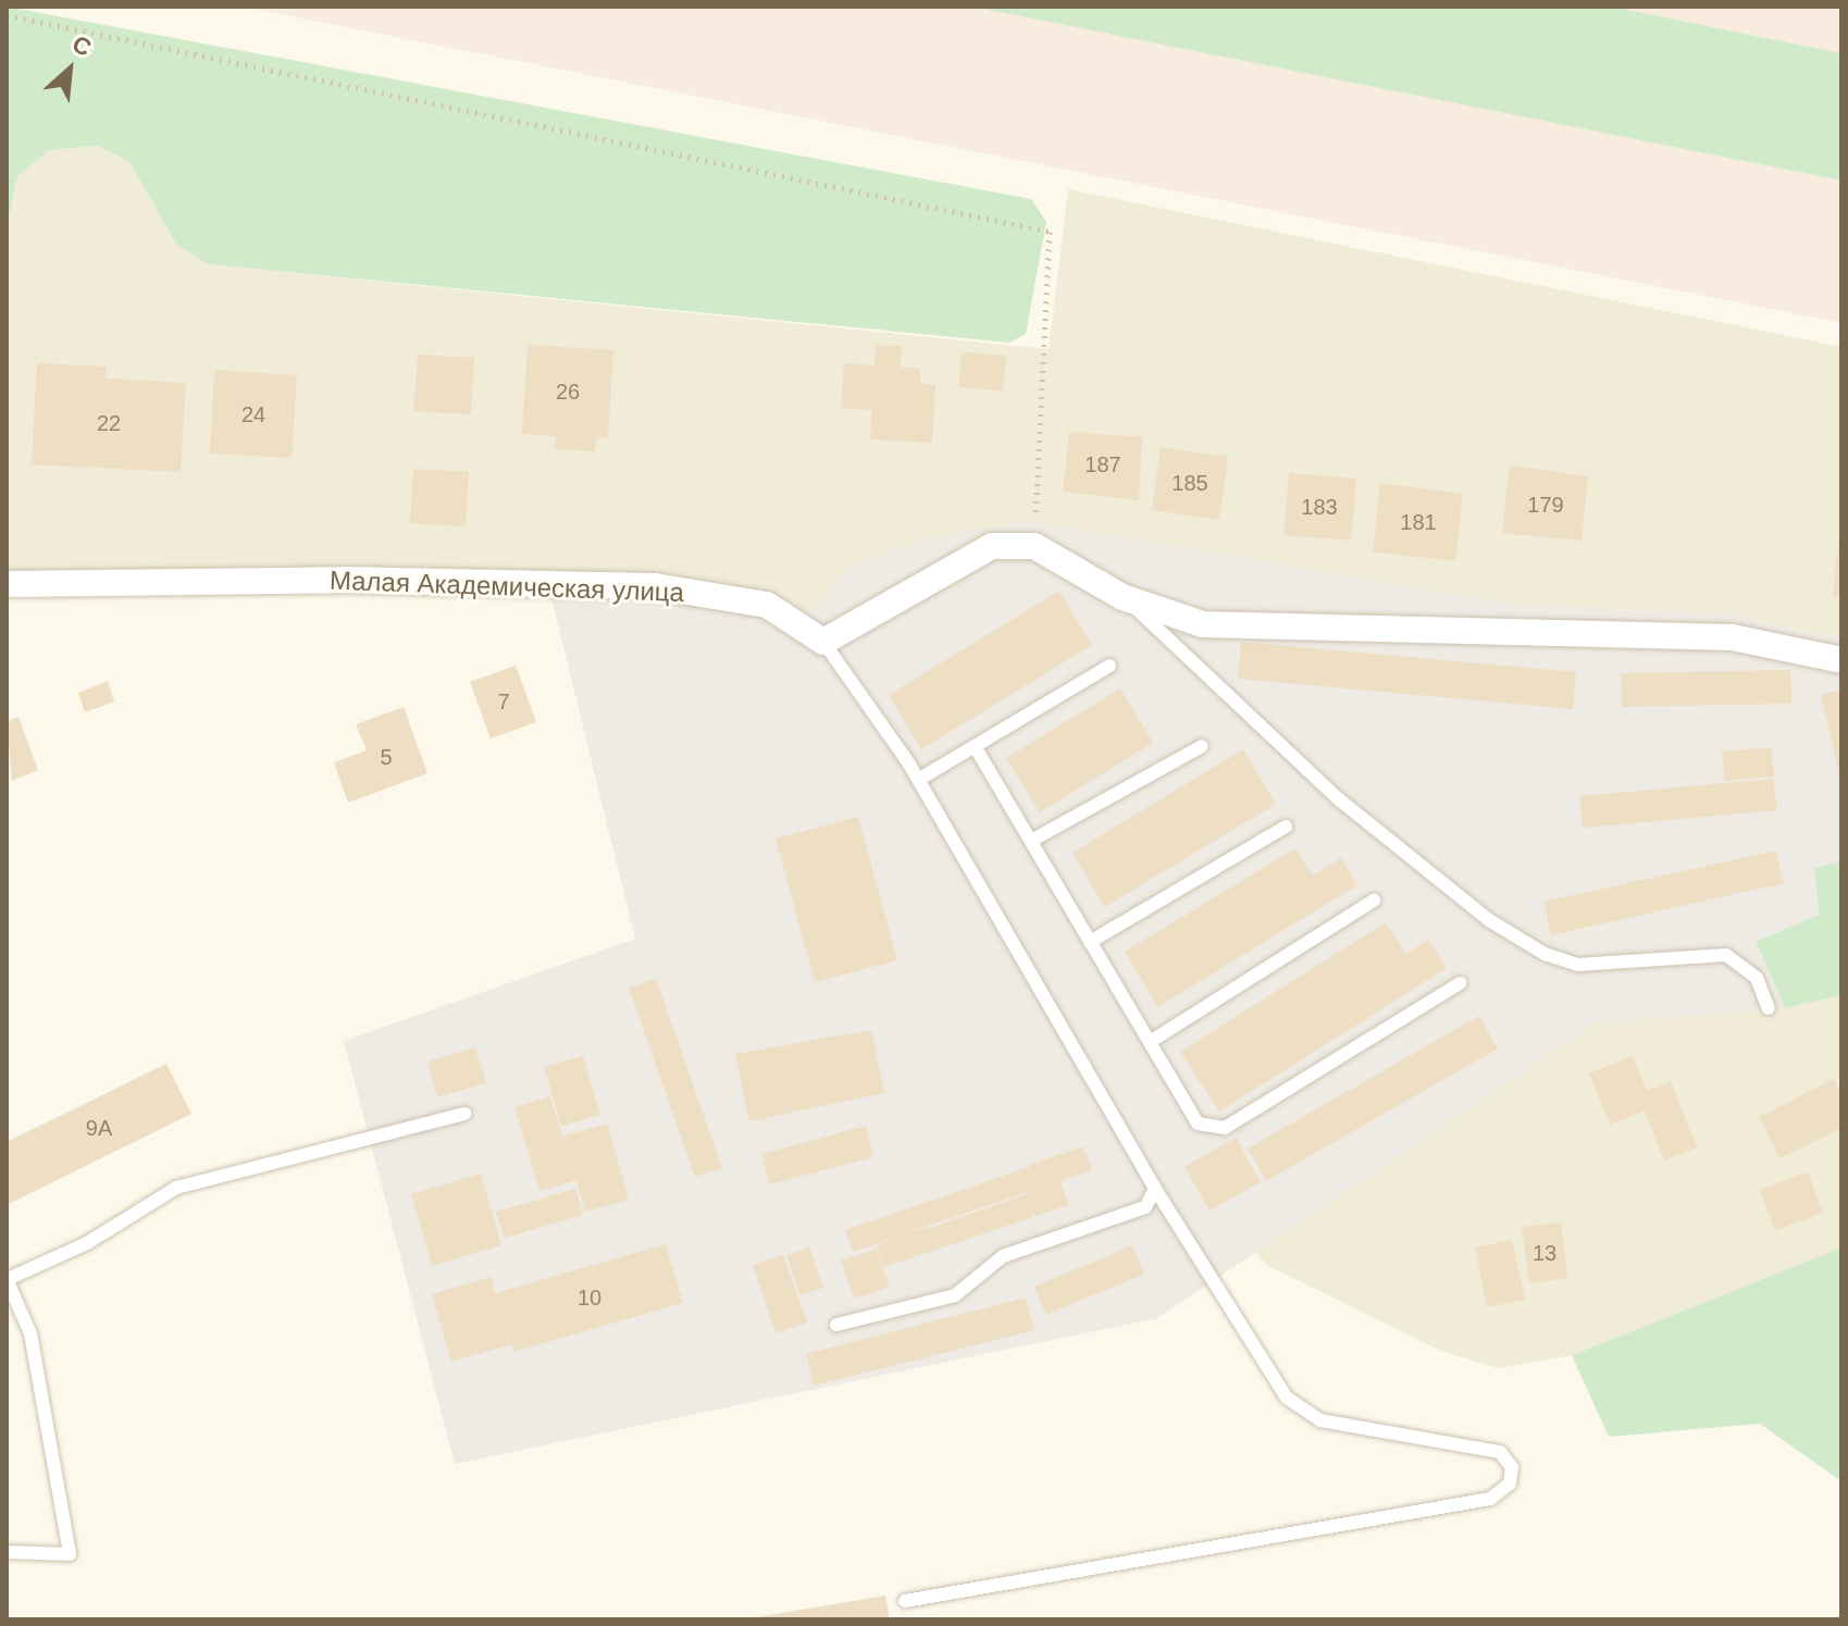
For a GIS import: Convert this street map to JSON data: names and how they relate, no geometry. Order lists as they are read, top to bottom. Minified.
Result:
{"streets":{"street":["Малая Академическая улица"]},"house_numbers":["26","24","22","187","185","179","183","181","7","5","9А","13","10"],"north":"top right"}
